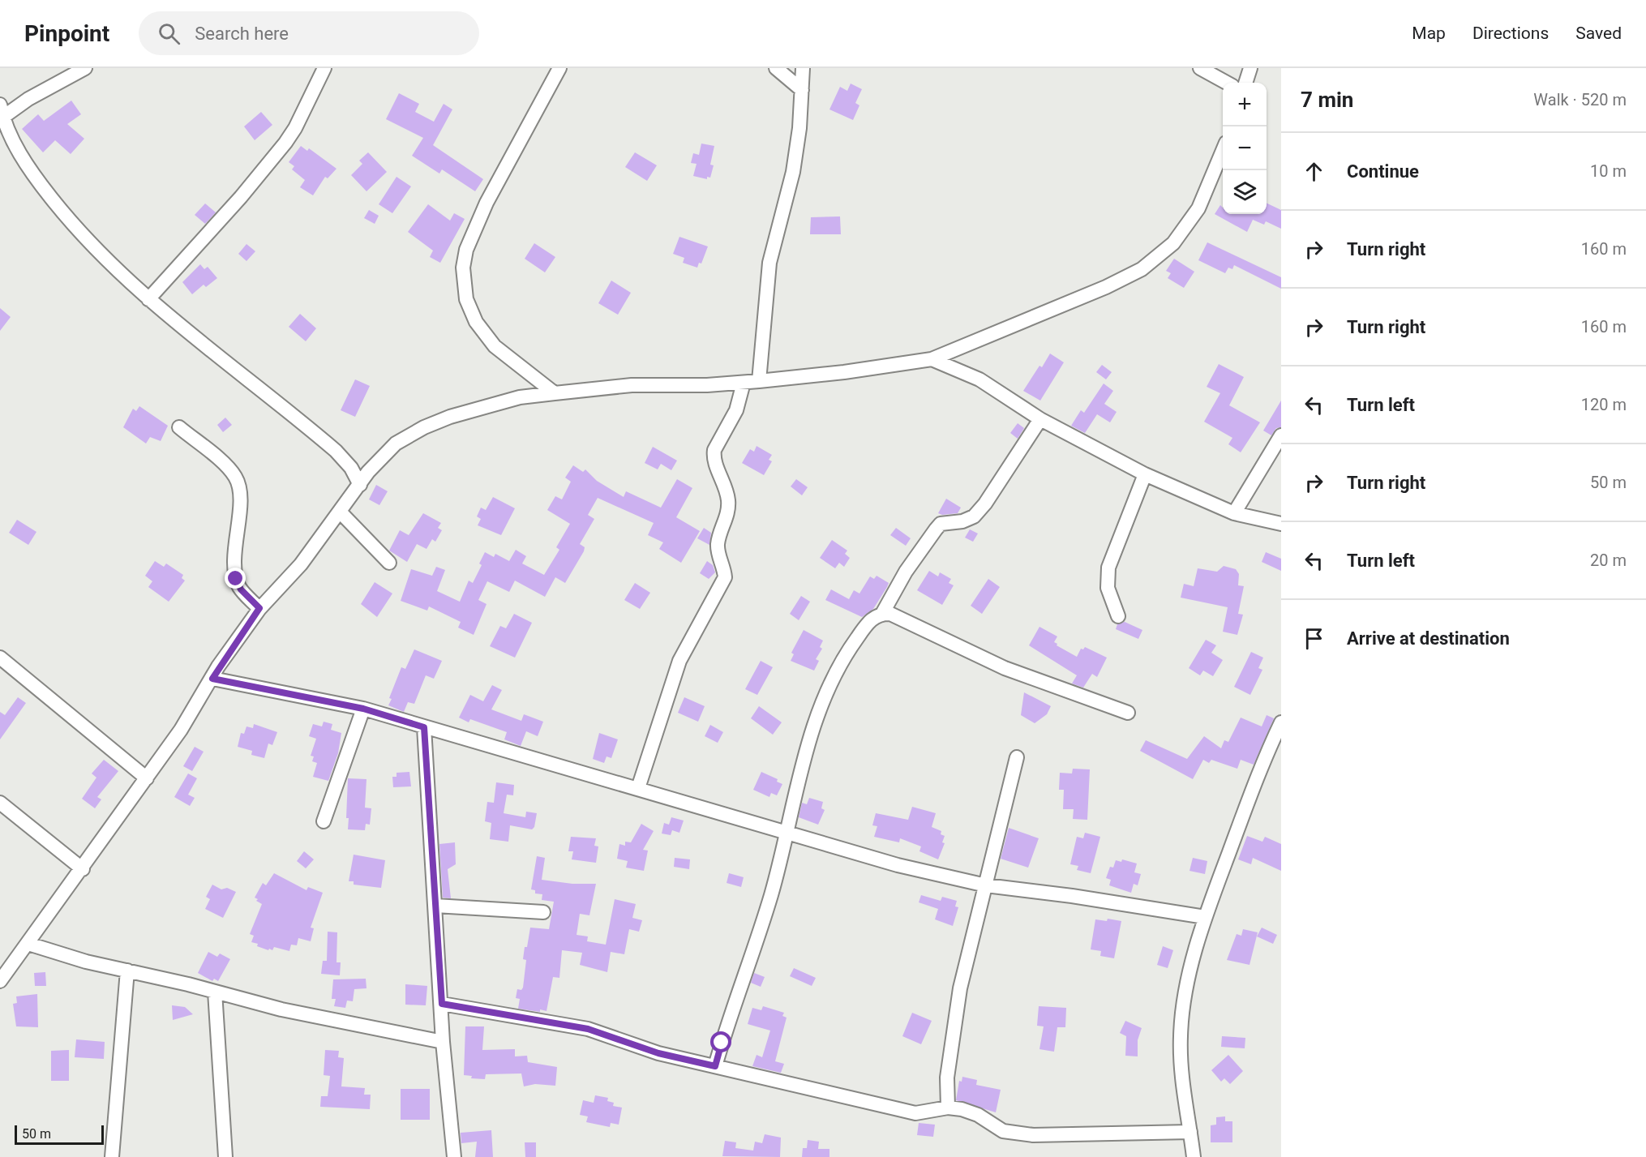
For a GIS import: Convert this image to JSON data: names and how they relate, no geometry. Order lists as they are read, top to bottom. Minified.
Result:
{"scale_bar":"50 m","page":{"header":"Pinpoint","search":"Search here","nav":["Map","Directions","Saved"],"heading":["7 min","Walk · 520 m"],"map_buttons":["+","−"],"list":[["Continue","10 m"],["Turn right","160 m"],["Turn right","160 m"],["Turn left","120 m"],["Turn right","50 m"],["Turn left","20 m"],"Arrive at destination"],"scale":"50 m"}}
